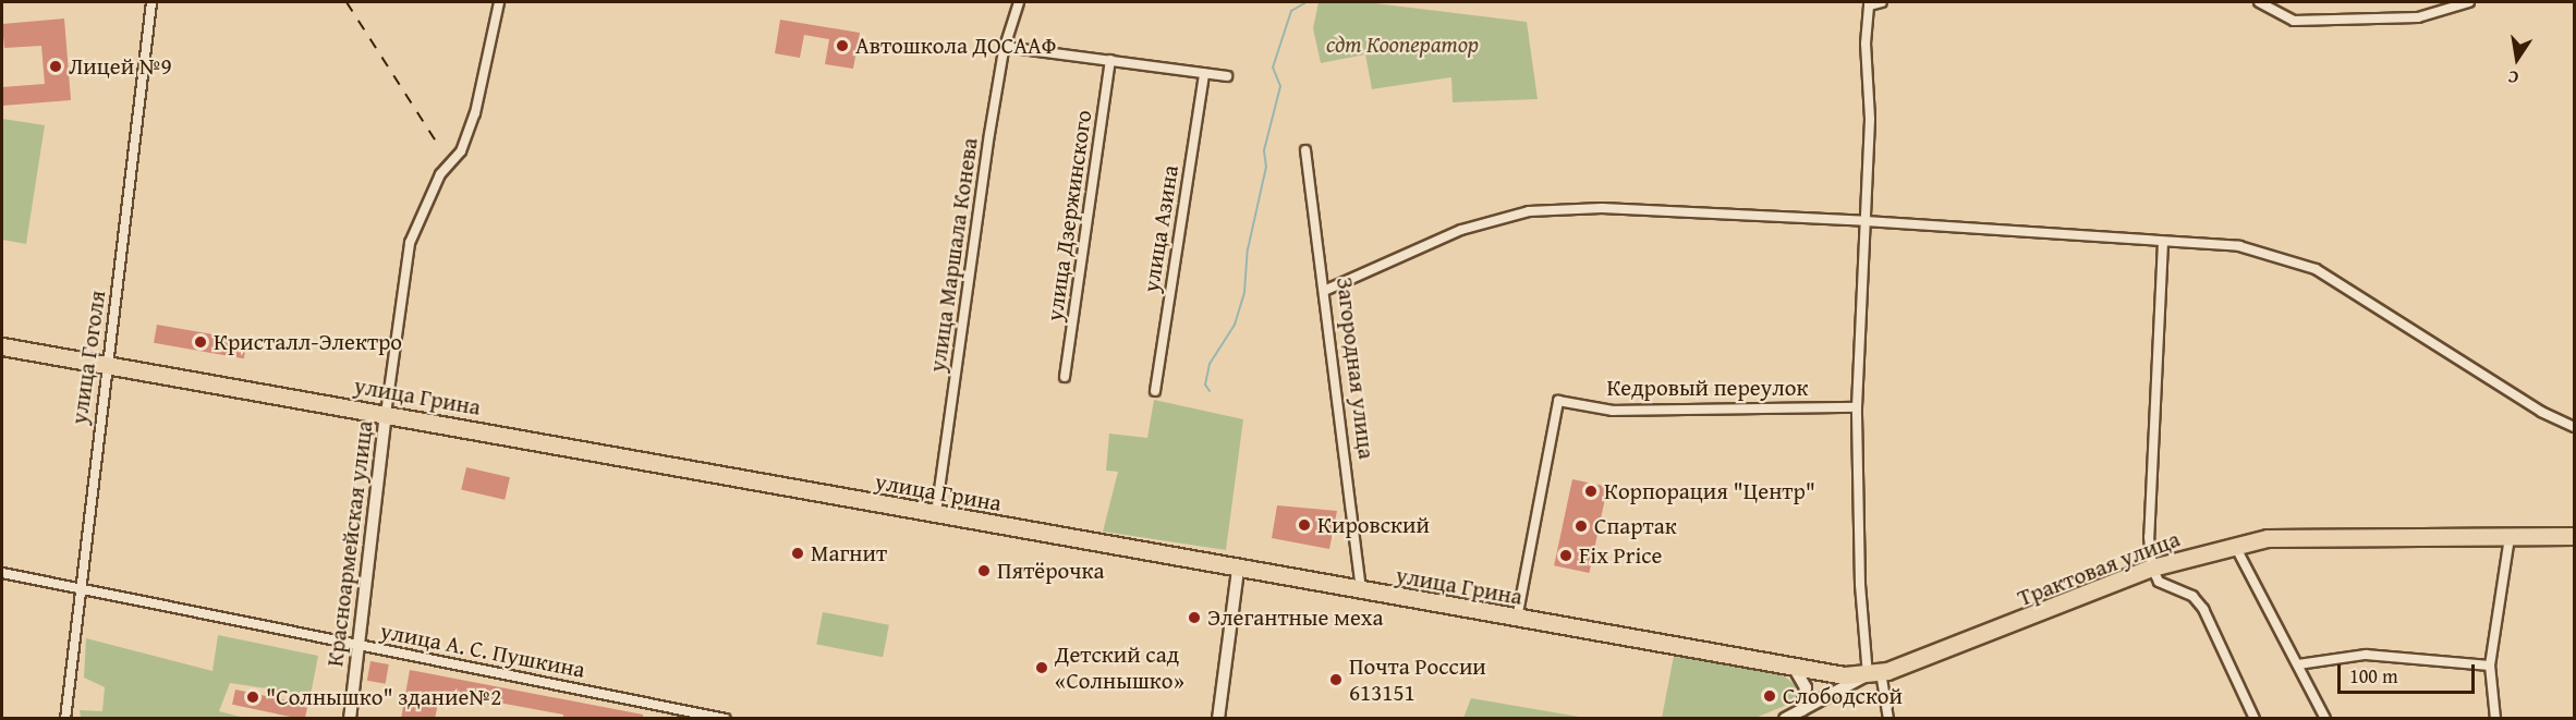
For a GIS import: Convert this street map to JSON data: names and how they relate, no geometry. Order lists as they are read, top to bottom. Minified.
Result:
{"streets":{"highway":["улица Грина","Трактовая улица"],"main road":["Красноармейская улица"],"street":["улица Дзержинского","улица Азина","улица Маршала Конева","улица Гоголя","Загородная улица","Кедровый переулок","улица А. С. Пушкина"]},"crossings":[["улица Маршала Конева","улица Грина"],["улица Гоголя","улица Грина"],["улица Гоголя","улица А. С. Пушкина"],["Загородная улица","улица Грина"],["Кедровый переулок","улица Грина"],["улица Грина","Красноармейская улица"],["улица Грина","Трактовая улица"],["Красноармейская улица","улица А. С. Пушкина"]],"parks":["сдт Кооператор"],"places":["Автошкола ДОСААФ","Лицей №9","Кристалл-Электро","Корпорация \"Центр\"","Кировский","Спартак","Магнит","Fix Price","Пятёрочка","Элегантные меха","Детский сад «Солнышко»","Почта России 613151","Слободской","\"Солнышко\" здание№2"],"scale_bar":"100 m","north":"bottom"}
